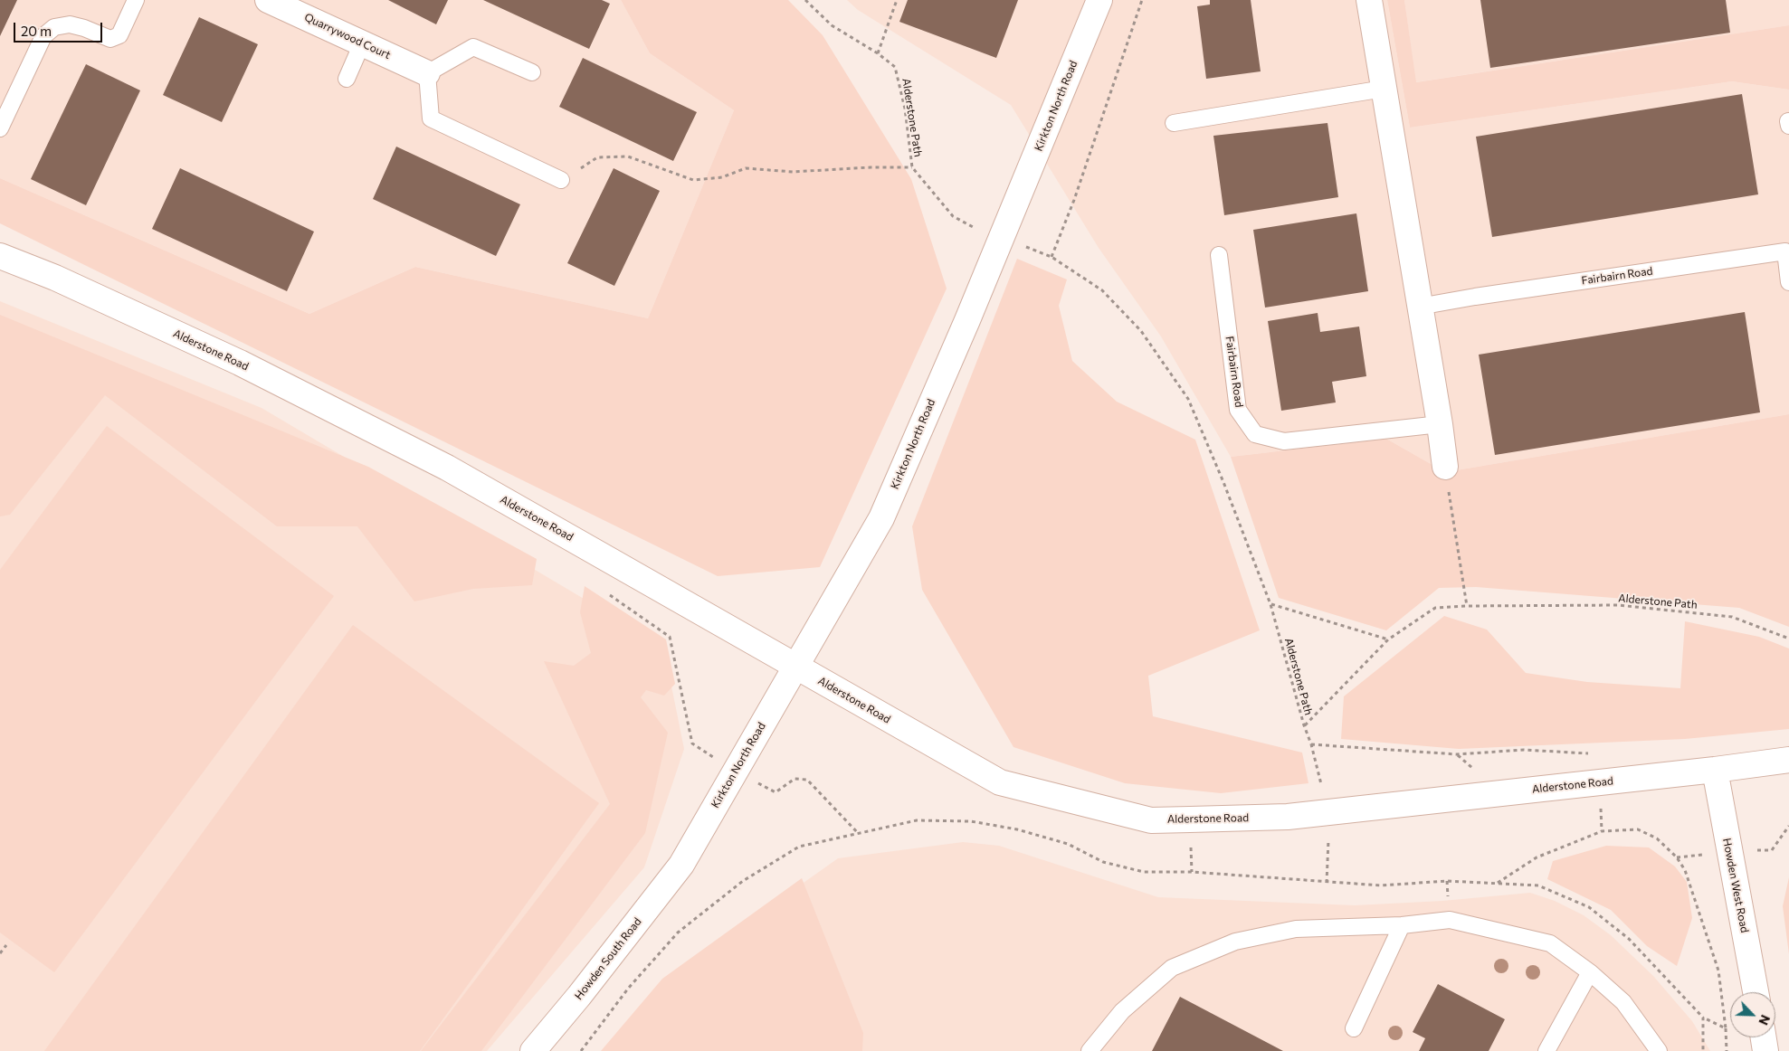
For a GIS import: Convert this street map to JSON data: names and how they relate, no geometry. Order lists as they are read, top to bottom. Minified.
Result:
{"streets":{"street":["Quarrywood Court","Kirkton North Road","Alderstone Road","Howden West Road","Howden South Road"],"lane":["Fairbairn Road"],"path":["Alderstone Path"]},"crossings":[["Kirkton North Road","Alderstone Road"],["Kirkton North Road","Howden South Road"],["Alderstone Road","Howden West Road"]],"scale_bar":"20 m","north":"bottom right"}
